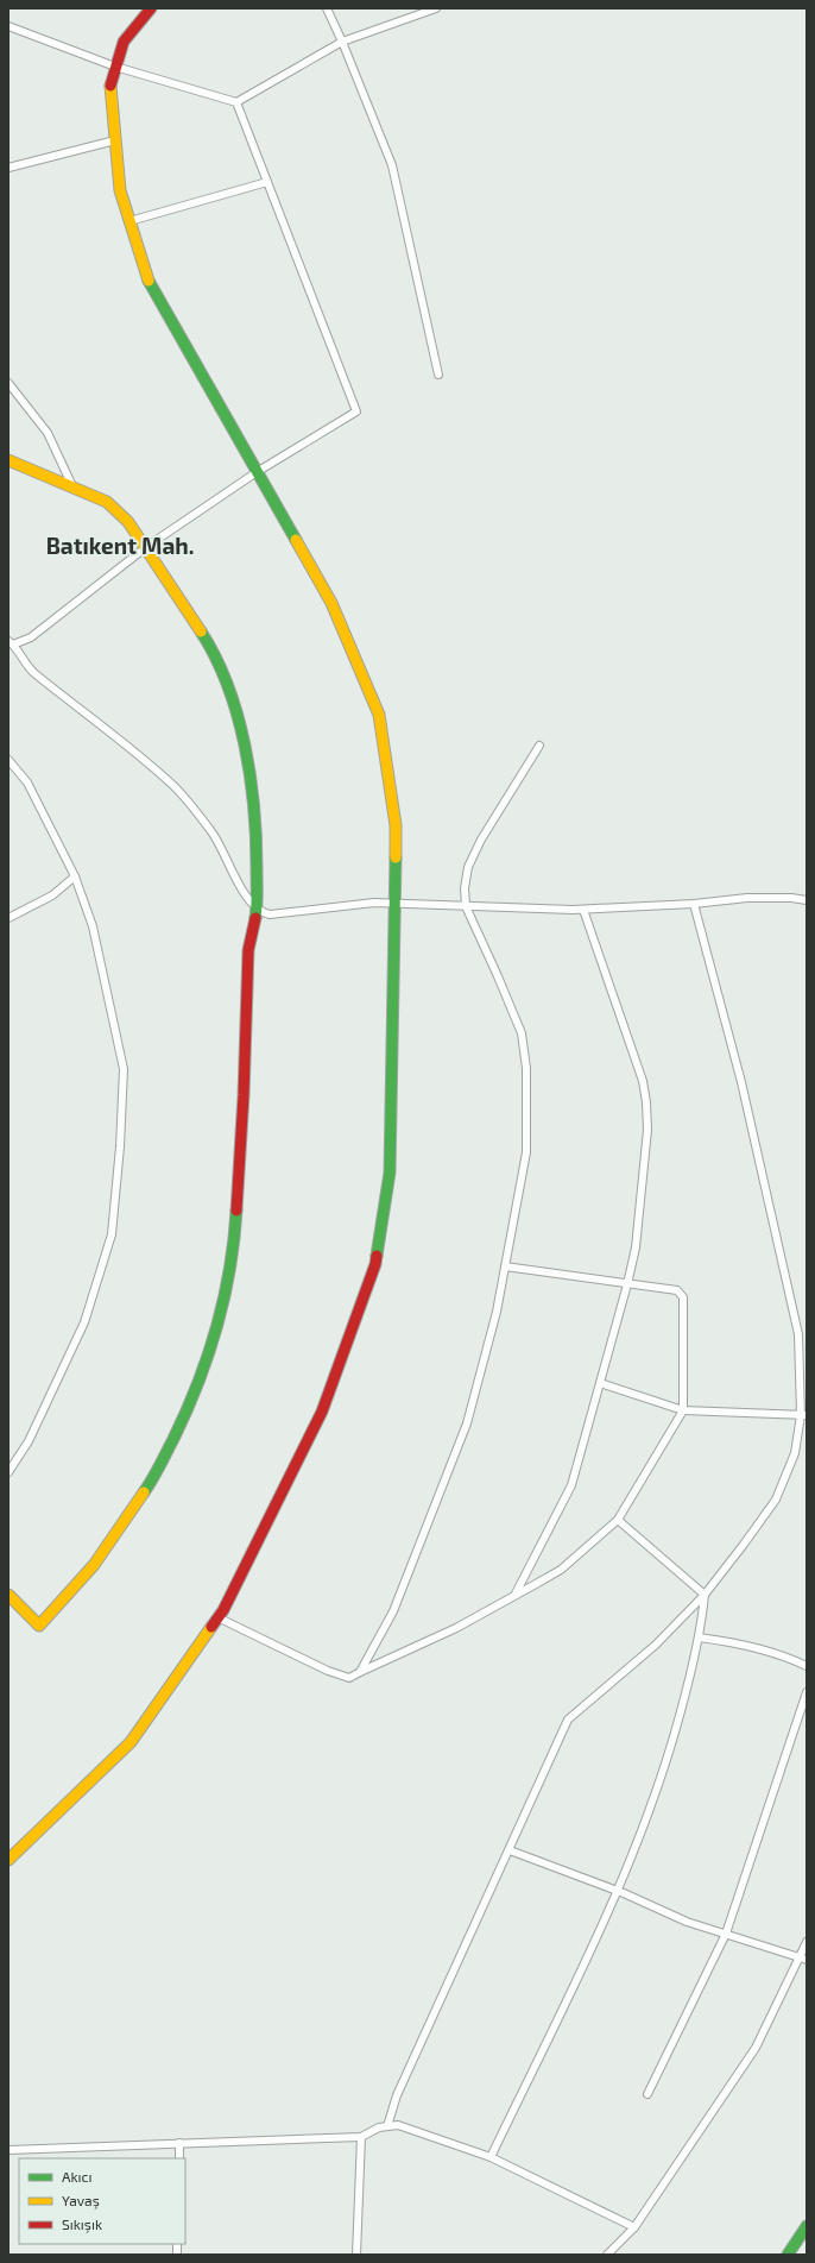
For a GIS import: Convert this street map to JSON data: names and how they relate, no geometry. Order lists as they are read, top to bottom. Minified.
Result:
{"districts":["Batıkent Mah."],"legend":["Akıcı","Yavaş","Sıkışık"]}
